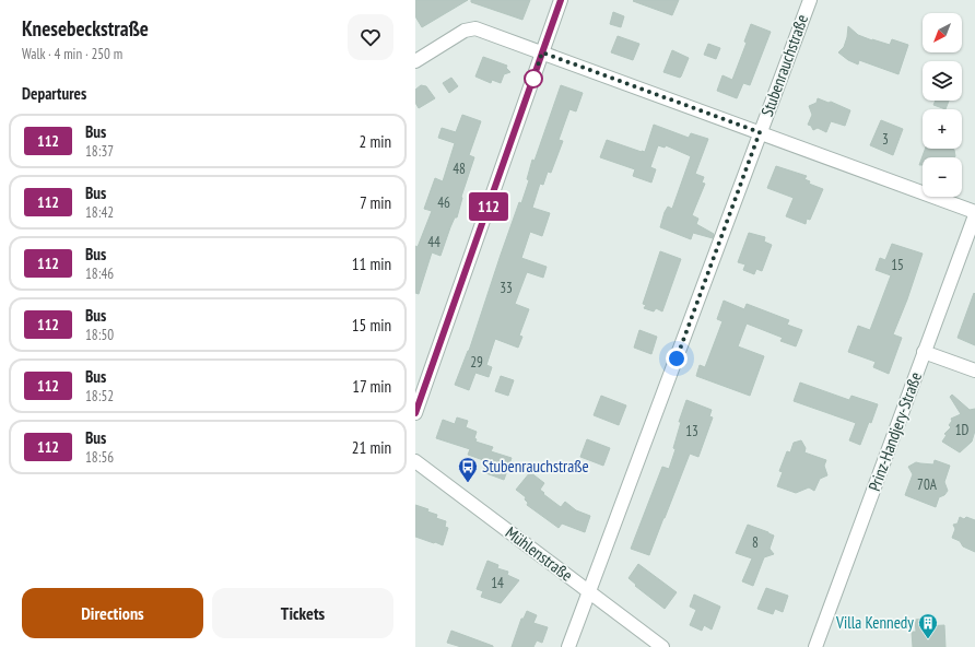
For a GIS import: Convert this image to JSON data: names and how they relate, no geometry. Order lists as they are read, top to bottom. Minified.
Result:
{"streets":{"street":["Stubenrauchstraße","Prinz-Handjery-Straße","Mühlenstraße"]},"crossings":[["Stubenrauchstraße","Mühlenstraße"]],"places":{"bus stop":["Stubenrauchstraße"],"building":["Villa Kennedy"]},"lines":["bus line 112"],"house_numbers":["3","48","46","44","15","33","29","1D","13","70A","8","14"],"north":"bottom left","page":{"heading":[["Knesebeckstraße","Walk · 4 min · 250 m"],"Departures"],"on_map":"112","map_buttons":["+","−"],"list":[{"mark":"112","name":"Bus","note":"18:37","value":"2 min"},{"mark":"112","name":"Bus","note":"18:42","value":"7 min"},{"mark":"112","name":"Bus","note":"18:46","value":"11 min"},{"mark":"112","name":"Bus","note":"18:50","value":"15 min"},{"mark":"112","name":"Bus","note":"18:52","value":"17 min"},{"mark":"112","name":"Bus","note":"18:56","value":"21 min"}],"buttons":["Directions","Tickets"]}}
